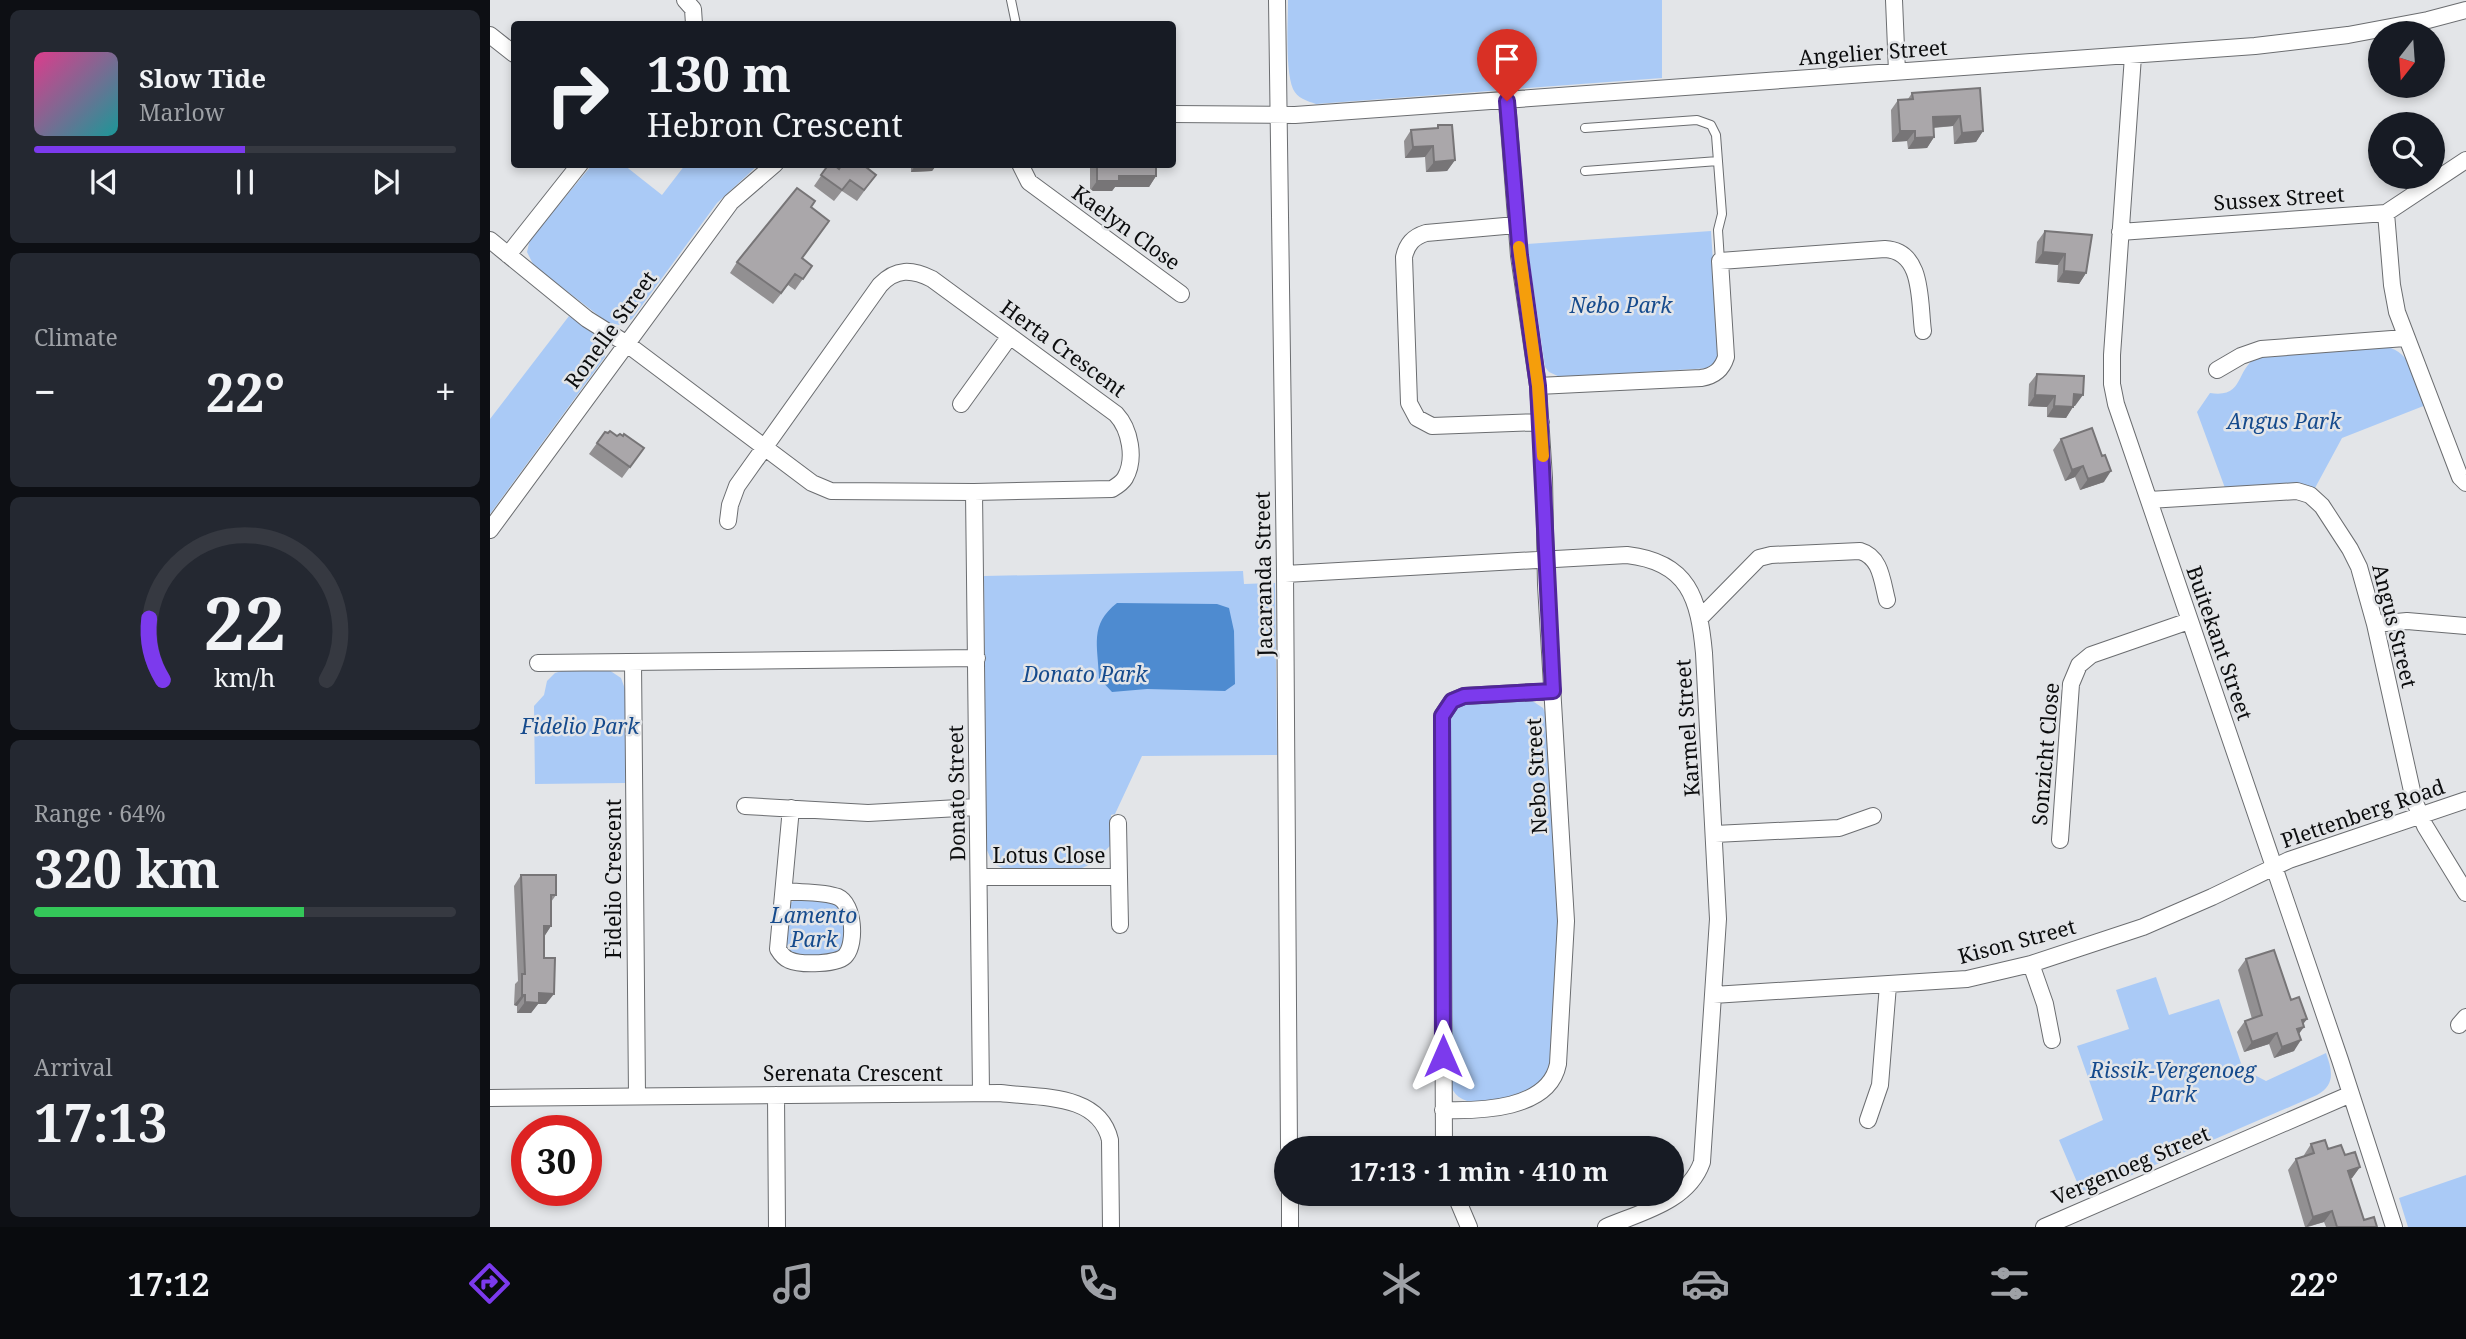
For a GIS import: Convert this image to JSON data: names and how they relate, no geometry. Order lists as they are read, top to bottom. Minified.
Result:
{"streets":{"street":["Angelier Street","Sussex Street","Kaelyn Close","Ronelle Street","Herta Crescent","Jacaranda Street","Angus Street","Buitekant Street","Karmel Street","Sonzicht Close","Nebo Street","Donato Street","Plettenberg Road","Lotus Close","Fidelio Crescent","Kison Street","Serenata Crescent","Vergenoeg Street"]},"crossings":[["Angelier Street","Jacaranda Street"],["Angelier Street","Buitekant Street"],["Angelier Street","Nebo Street"],["Sussex Street","Buitekant Street"],["Ronelle Street","Herta Crescent"],["Herta Crescent","Donato Street"],["Jacaranda Street","Karmel Street"],["Angus Street","Buitekant Street"],["Angus Street","Plettenberg Road"],["Buitekant Street","Sonzicht Close"],["Buitekant Street","Plettenberg Road"],["Buitekant Street","Kison Street"],["Buitekant Street","Vergenoeg Street"],["Karmel Street","Nebo Street"],["Karmel Street","Kison Street"],["Donato Street","Lotus Close"],["Donato Street","Serenata Crescent"],["Plettenberg Road","Kison Street"],["Fidelio Crescent","Serenata Crescent"]],"parks":["Nebo Park","Angus Park","Donato Park","Fidelio Park","Lamento Park","Rissik-Vergenoeg Park"],"north":"bottom","page":{"turn":["130 m","Hebron Crescent"],"song":["Slow Tide","Marlow"],"tile":["Climate",["Range · 64%","320 km"],["Arrival","17:13"]],"heat":["−","22°","+"],"limit":"30","trip":"17:13 · 1 min · 410 m","tabs":["17:12","22°"],"gauge":["22","km/h"]}}
